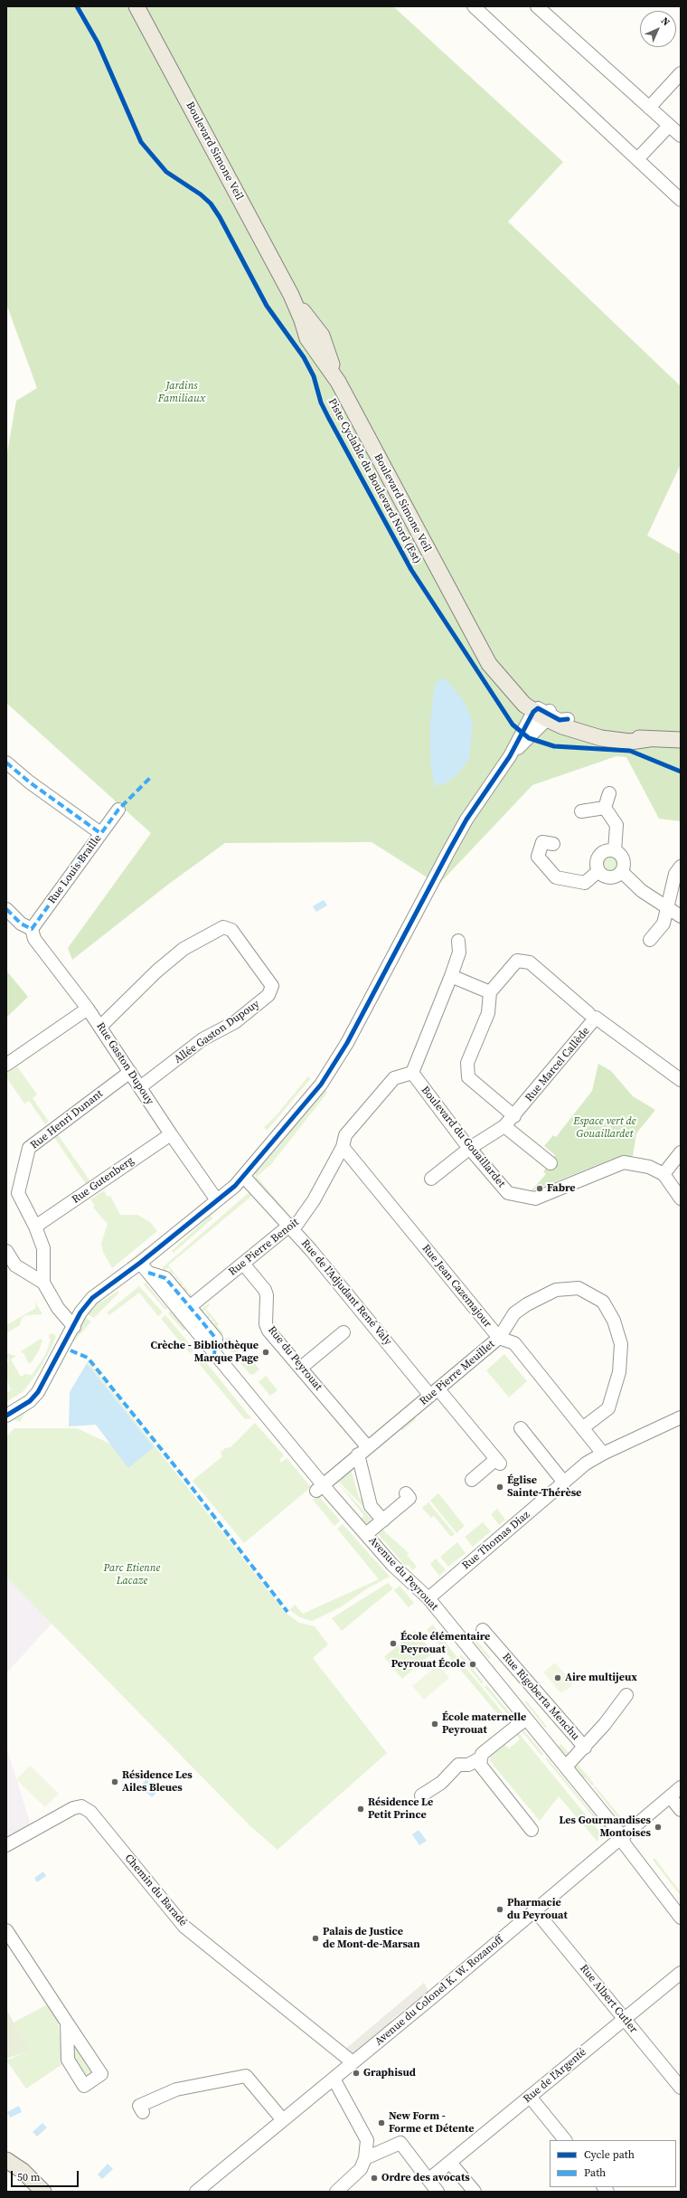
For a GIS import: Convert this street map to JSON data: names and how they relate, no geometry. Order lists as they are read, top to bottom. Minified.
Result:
{"streets":{"main road":["Boulevard Simone Veil"],"street":["Rue Louis Braille","Allée Gaston Dupouy","Rue Gaston Dupouy","Rue Marcel Callède","Rue Henri Dunant","Boulevard du Gouaillardet","Rue Gutenberg","Rue Pierre Benoit","Rue Jean Cazemajour","Rue de l'Adjudant René Valy","Rue du Peyrouat","Rue Pierre Meuillet","Rue Thomas Diaz","Avenue du Peyrouat","Rue Rigoberta Menchu","Chemin du Baradé","Avenue du Colonel K. W. Rozanoff","Rue Albert Cutler","Rue de l'Argenté"],"cycle path":["Piste Cyclable du Boulevard Nord (Est)"]},"crossings":[["Rue Louis Braille","Rue Gaston Dupouy"],["Allée Gaston Dupouy","Rue Gaston Dupouy"],["Rue Gaston Dupouy","Rue Henri Dunant"],["Rue Gaston Dupouy","Rue Gutenberg"],["Rue Marcel Callède","Boulevard du Gouaillardet"],["Rue Henri Dunant","Rue Gutenberg"],["Boulevard du Gouaillardet","Rue Pierre Benoit"],["Rue Pierre Benoit","Rue Jean Cazemajour"],["Rue Pierre Benoit","Rue de l'Adjudant René Valy"],["Rue Pierre Benoit","Rue du Peyrouat"],["Rue Pierre Benoit","Avenue du Peyrouat"],["Rue Jean Cazemajour","Rue Pierre Meuillet"],["Rue Jean Cazemajour","Rue Thomas Diaz"],["Rue de l'Adjudant René Valy","Rue Pierre Meuillet"],["Rue du Peyrouat","Rue Pierre Meuillet"],["Rue Pierre Meuillet","Avenue du Peyrouat"],["Rue Thomas Diaz","Avenue du Peyrouat"],["Avenue du Peyrouat","Rue Rigoberta Menchu"],["Avenue du Peyrouat","Avenue du Colonel K. W. Rozanoff"],["Chemin du Baradé","Avenue du Colonel K. W. Rozanoff"],["Avenue du Colonel K. W. Rozanoff","Rue Albert Cutler"],["Rue Albert Cutler","Rue de l'Argenté"]],"parks":["Jardins Familiaux","Espace vert de Gouaillardet","Parc Etienne Lacaze"],"places":["Fabre","Crèche - Bibliothèque Marque Page","Église Sainte-Thérèse","École élémentaire Peyrouat","Peyrouat École","Aire multijeux","École maternelle Peyrouat","Résidence Les Ailes Bleues","Résidence Le Petit Prince","Les Gourmandises Montoises","Pharmacie du Peyrouat","Palais de Justice de Mont-de-Marsan","Graphisud","New Form - Forme et Détente","Ordre des avocats"],"legend":["Cycle path","Path"],"scale_bar":"50 m","north":"top right"}
